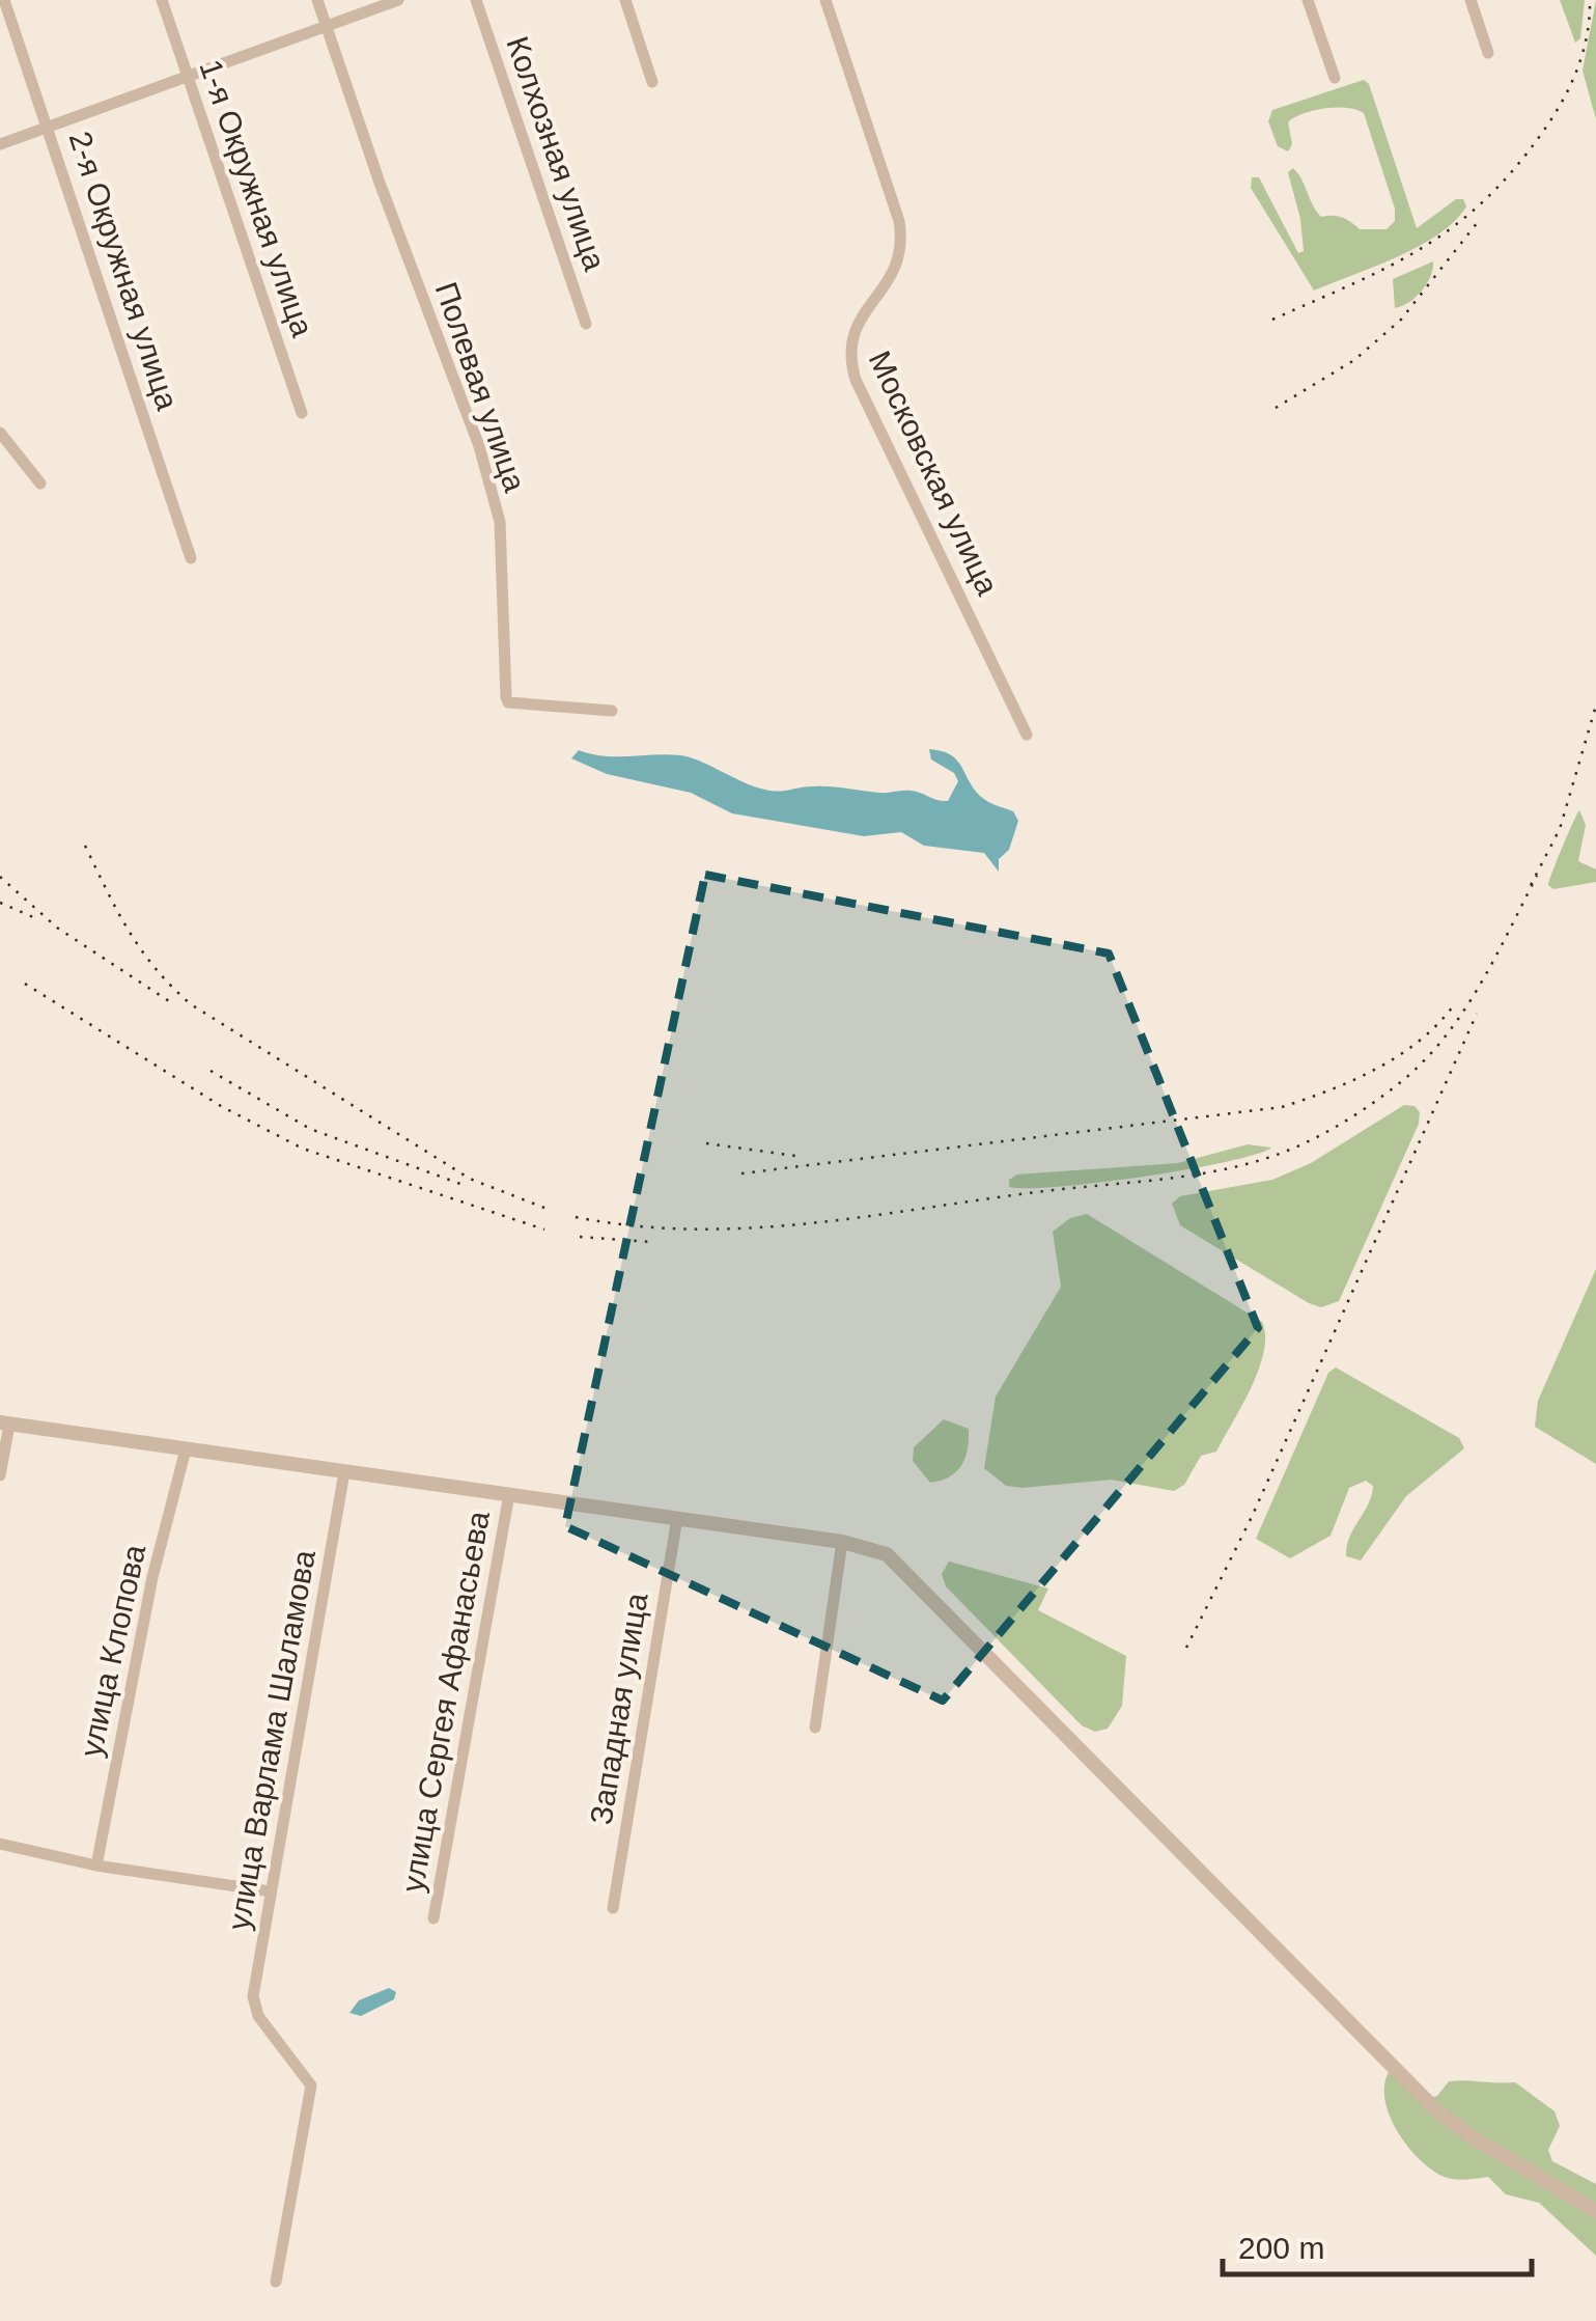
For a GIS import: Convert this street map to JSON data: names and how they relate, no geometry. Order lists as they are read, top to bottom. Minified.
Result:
{"streets":{"street":["Колхозная улица","1-я Окружная улица","2-я Окружная улица","Полевая улица","Московская улица","улица Клопова","улица Сергея Афанасьева","Западная улица","улица Варлама Шаламова"]},"scale_bar":"200 m"}
